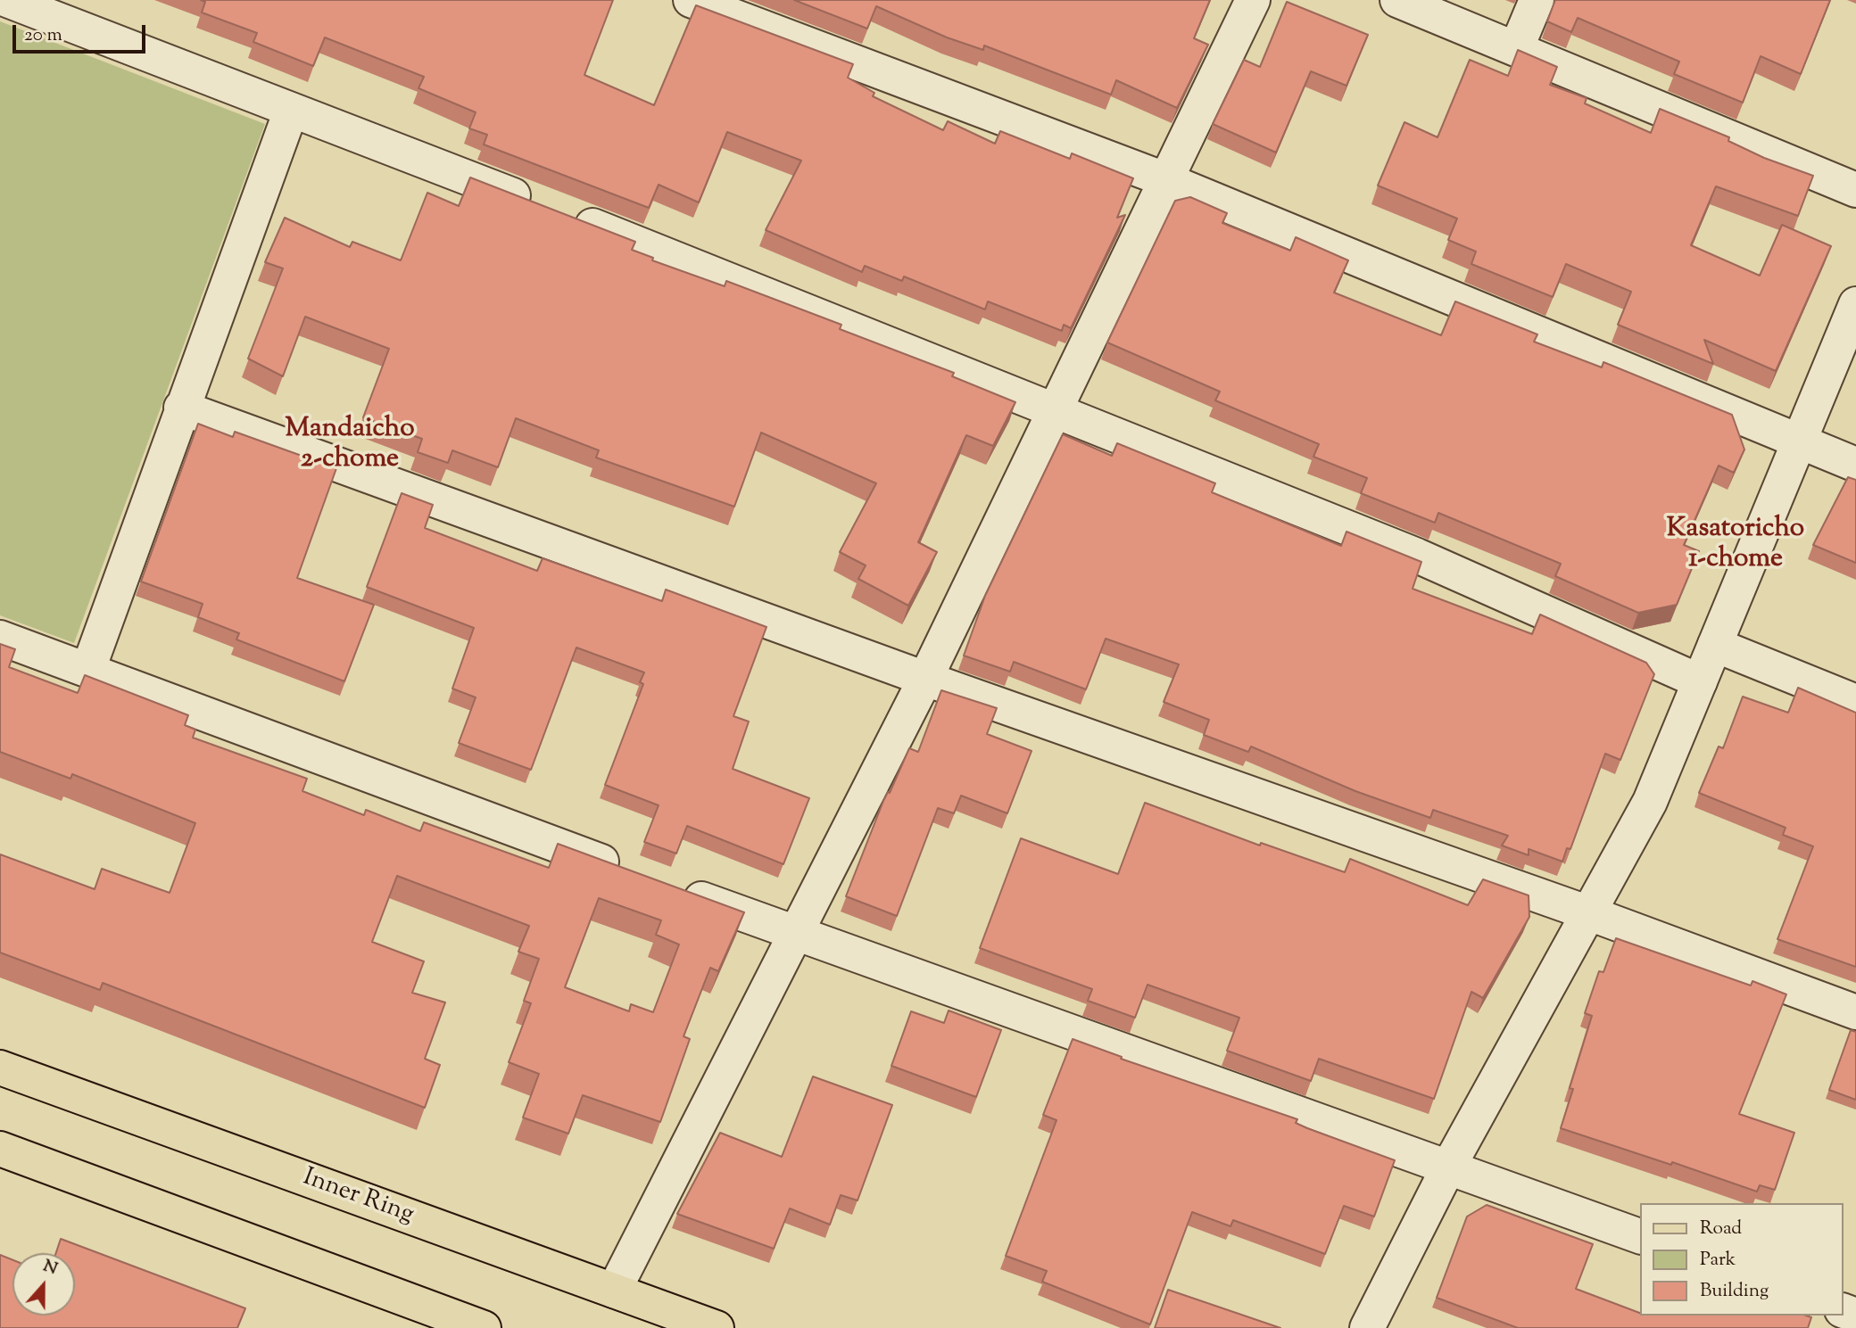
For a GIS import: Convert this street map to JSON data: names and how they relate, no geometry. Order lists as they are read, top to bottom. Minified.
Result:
{"streets":{"main road":["Inner Ring"]},"districts":["Mandaicho 2-chome","Kasatoricho 1-chome"],"legend":["Road","Park","Building"],"scale_bar":"20 m","north":"top"}
